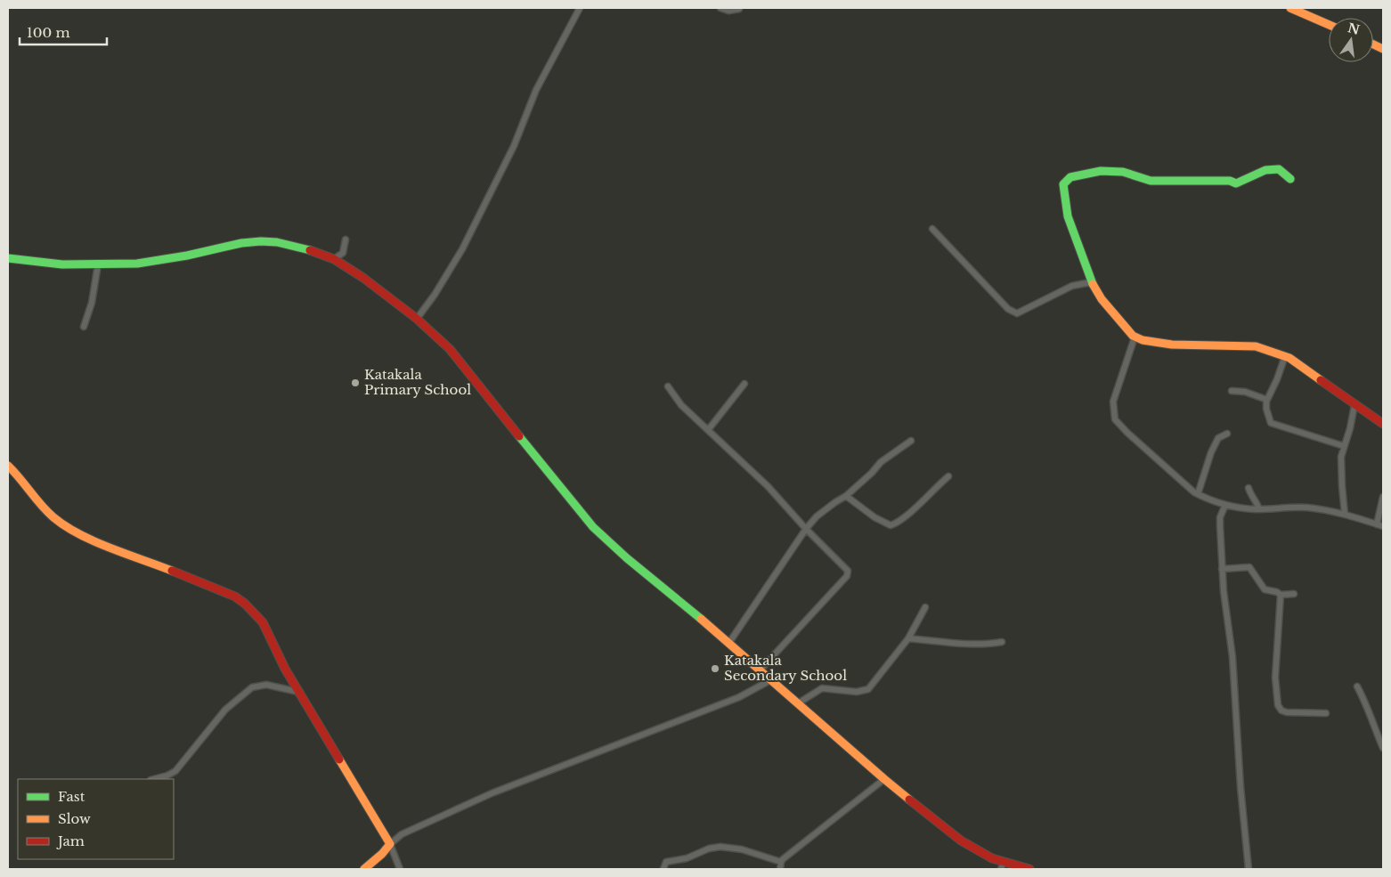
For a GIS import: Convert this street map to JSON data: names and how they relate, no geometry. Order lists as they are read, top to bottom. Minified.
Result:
{"places":["Katakala Primary School","Katakala Secondary School"],"legend":["Fast","Slow","Jam"],"scale_bar":"100 m","north":"top"}
